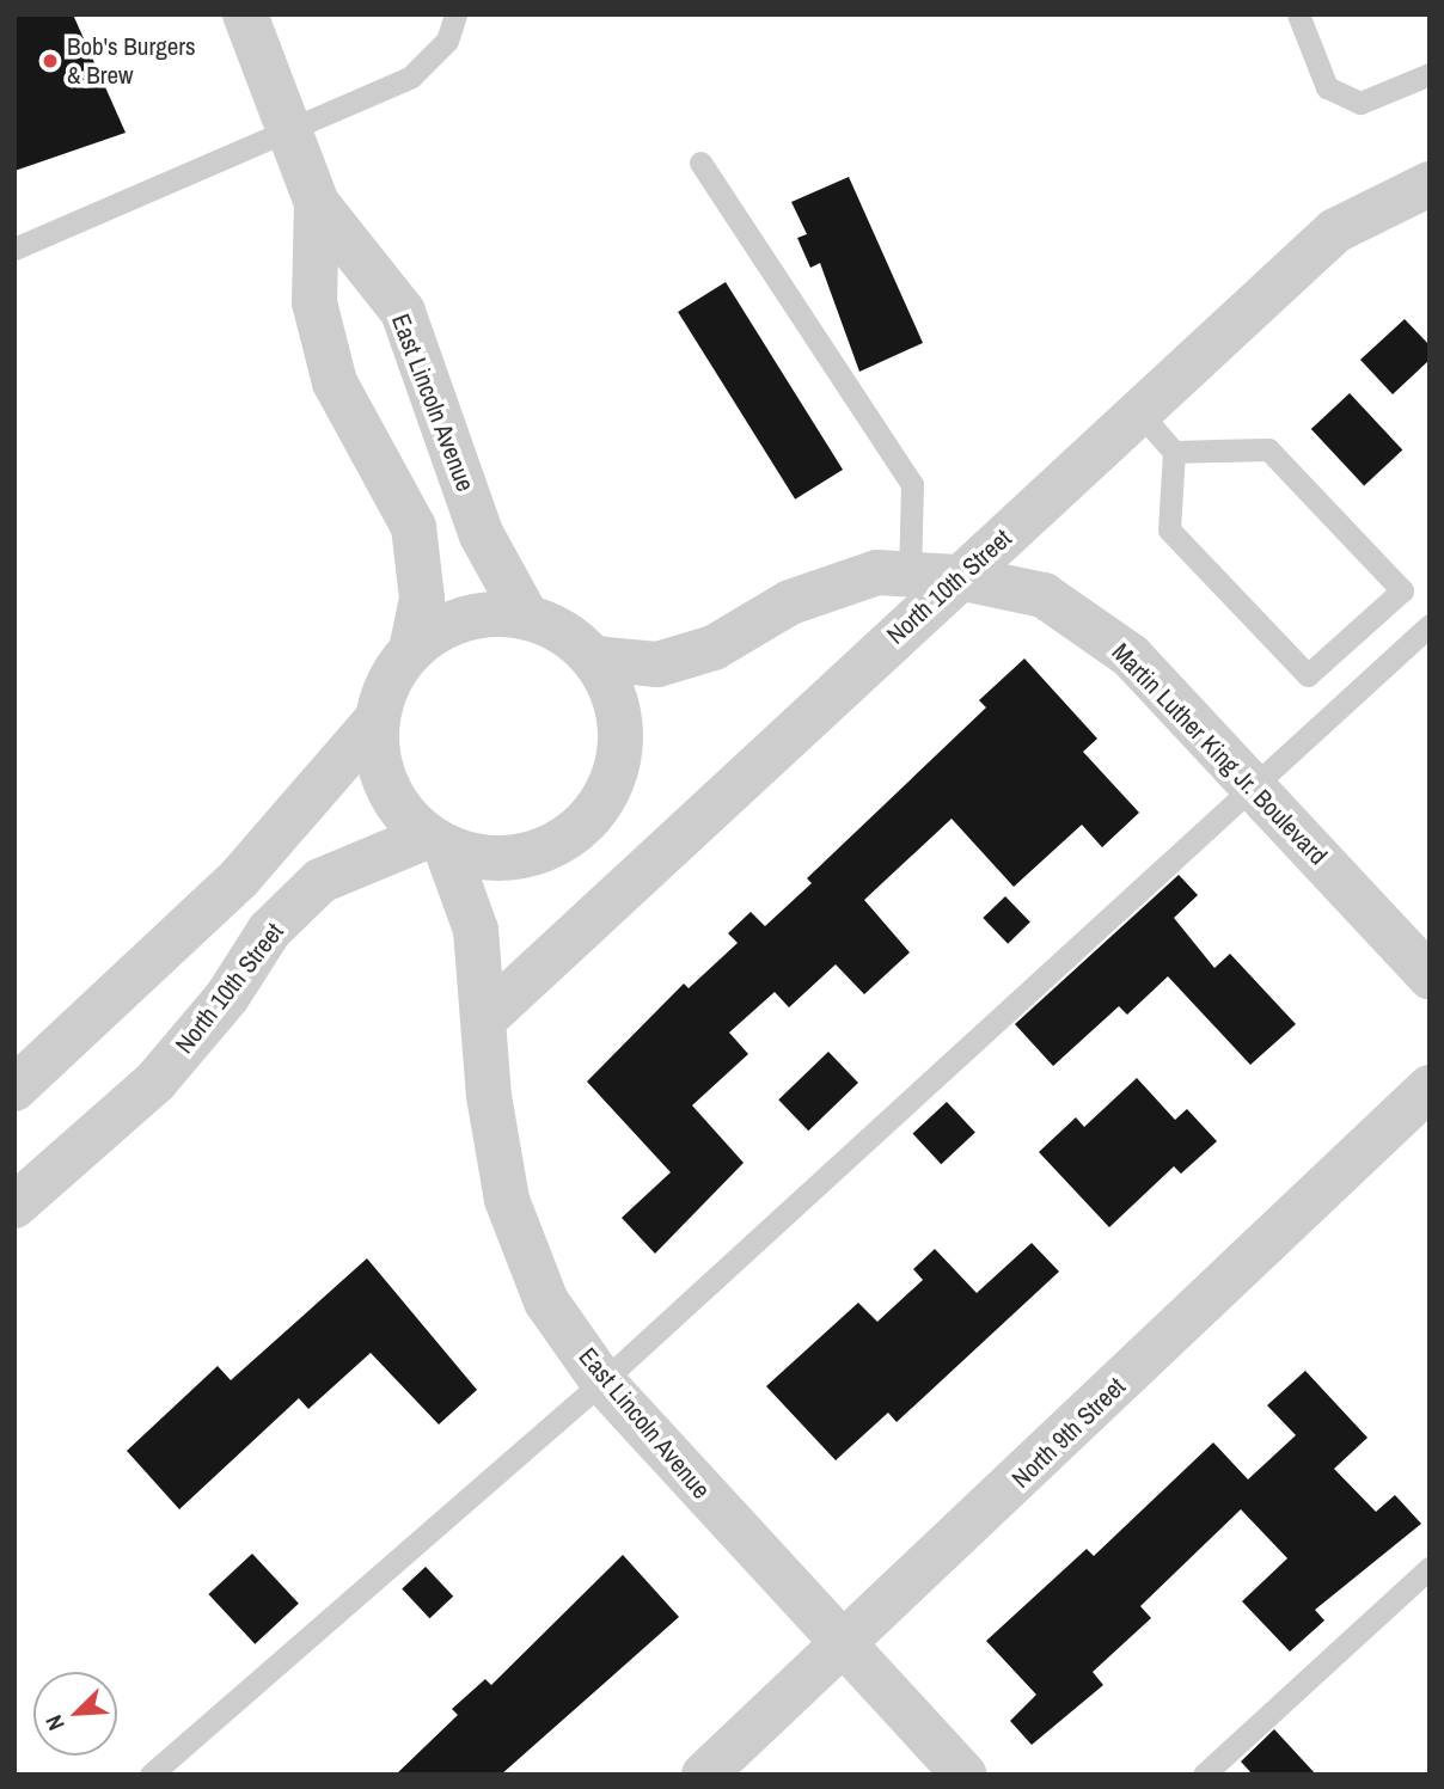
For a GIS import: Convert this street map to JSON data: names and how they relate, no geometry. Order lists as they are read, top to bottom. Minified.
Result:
{"streets":{"street":["East Lincoln Avenue","North 10th Street","Martin Luther King Jr. Boulevard","North 9th Street"]},"crossings":[["East Lincoln Avenue","North 10th Street"],["East Lincoln Avenue","Martin Luther King Jr. Boulevard"],["East Lincoln Avenue","North 9th Street"],["North 10th Street","Martin Luther King Jr. Boulevard"]],"places":["Bob's Burgers & Brew"],"north":"bottom left"}
